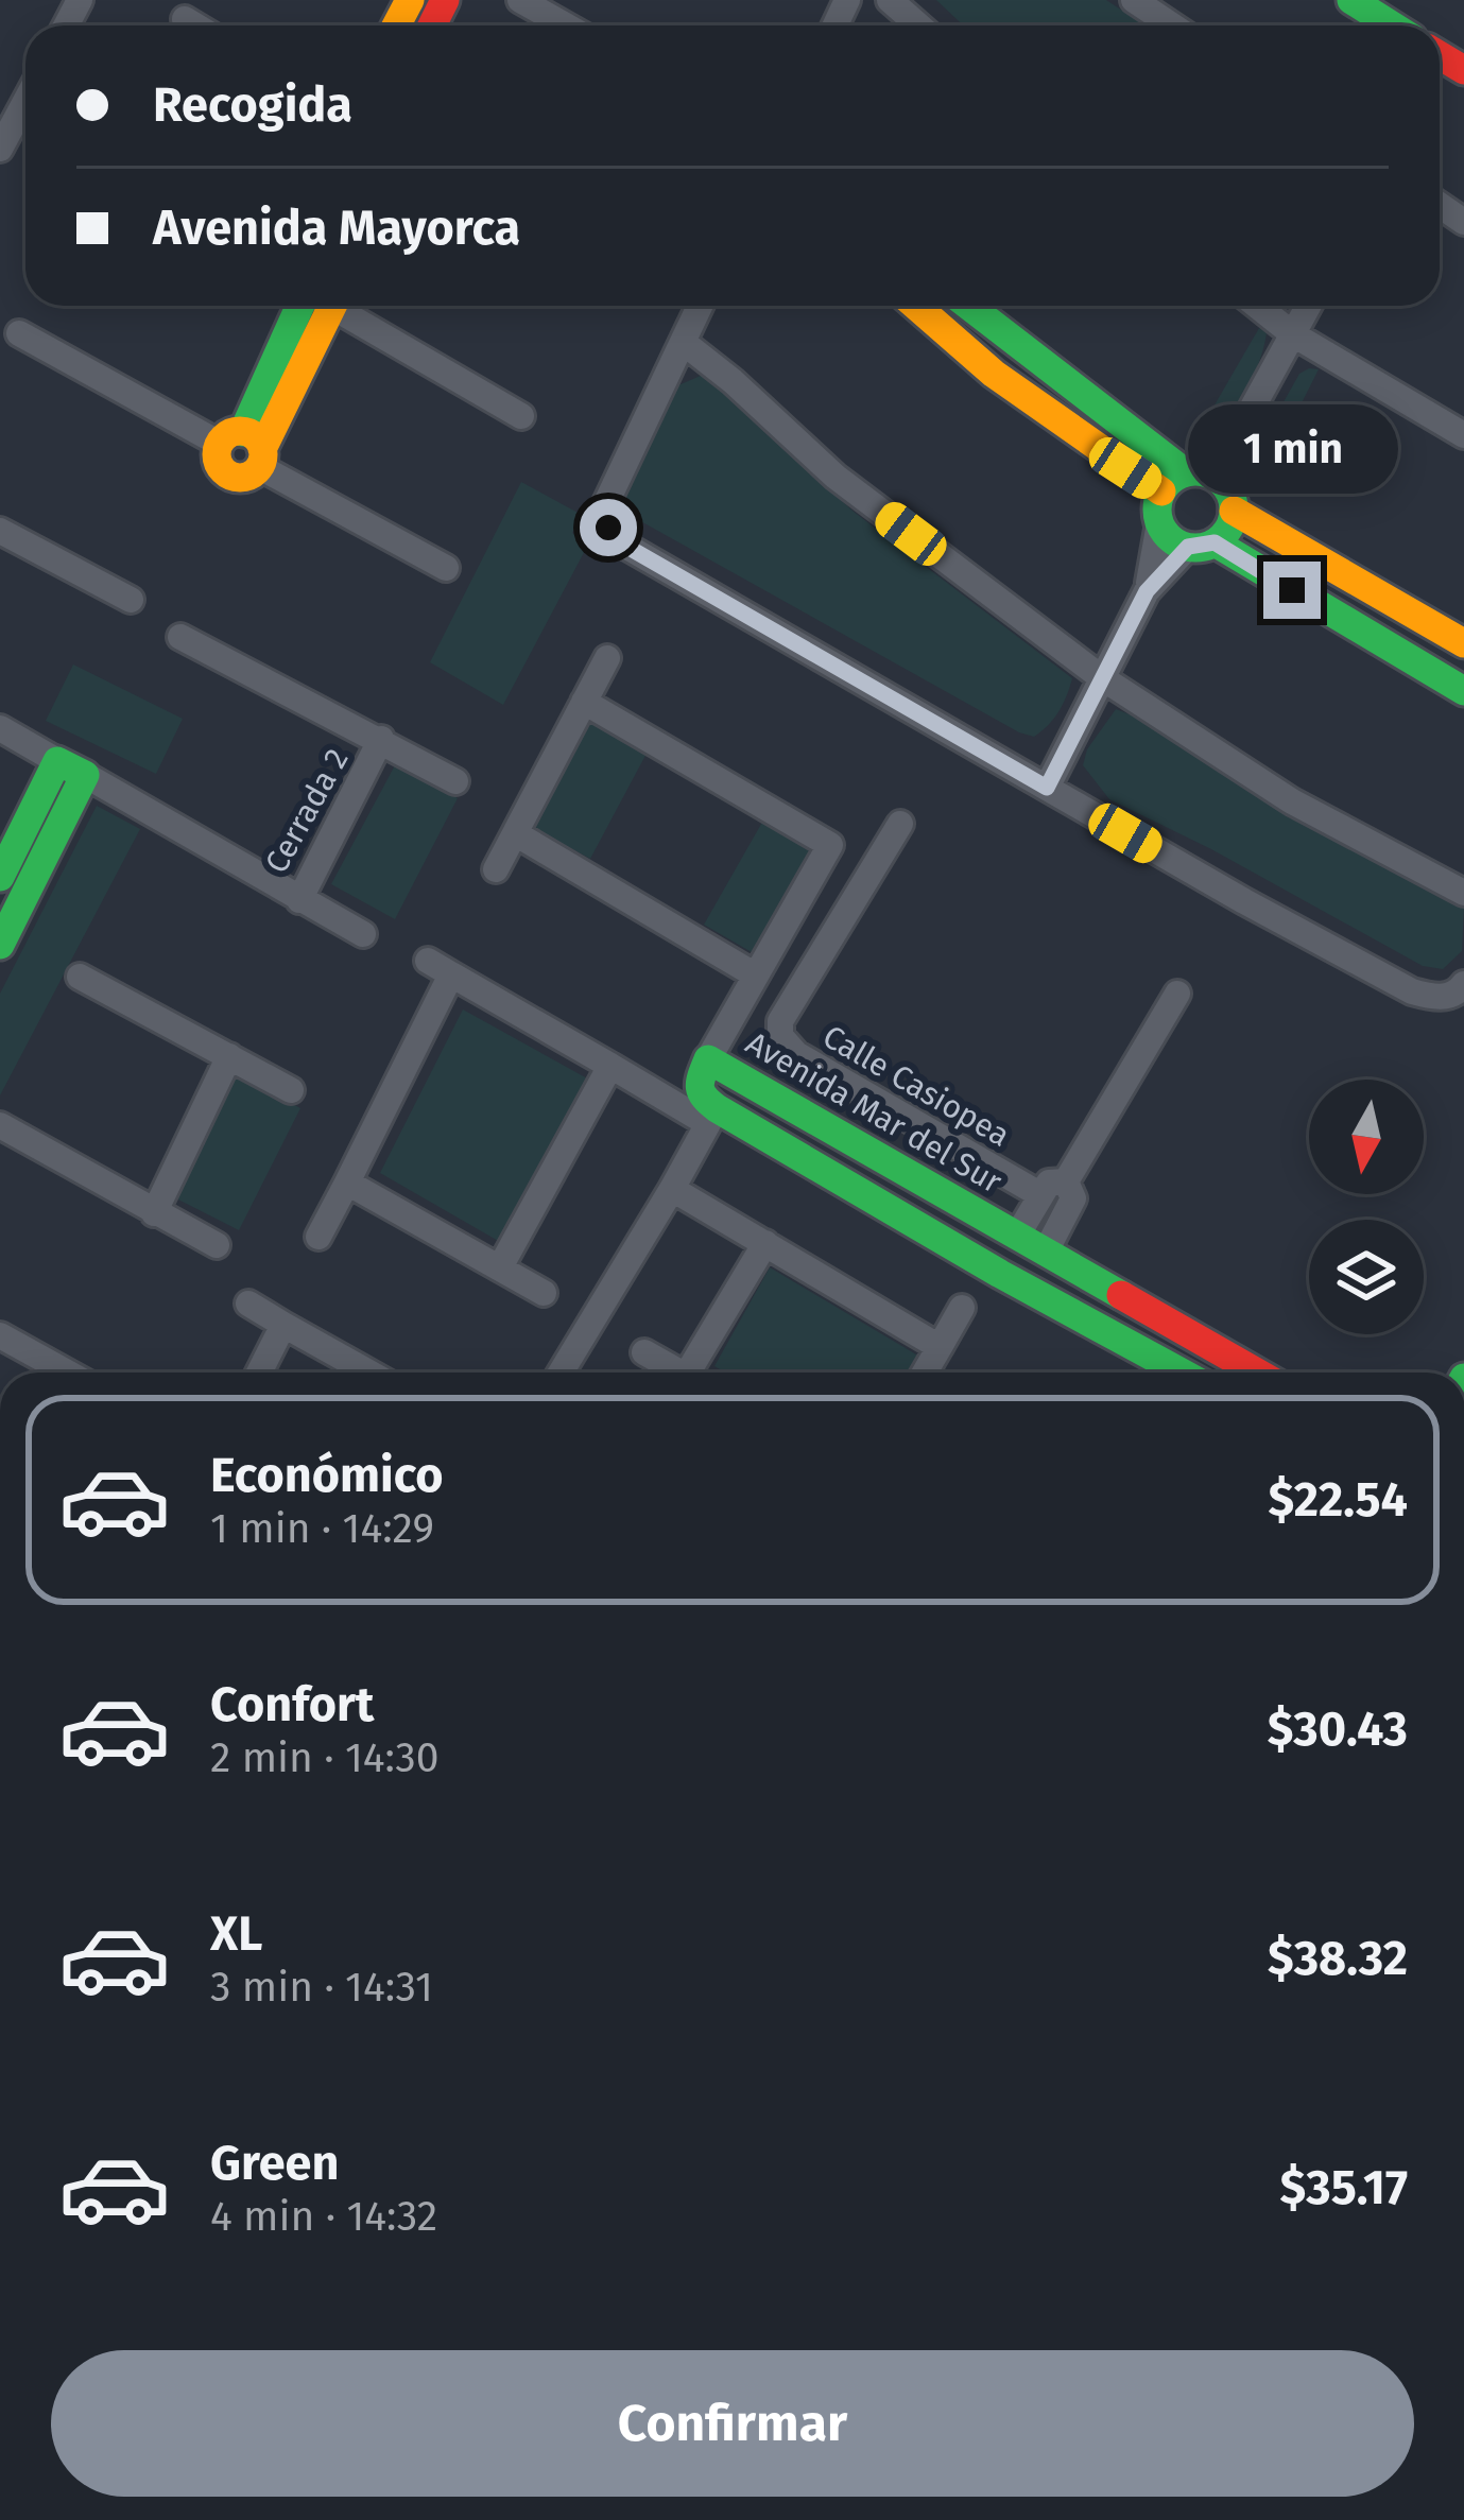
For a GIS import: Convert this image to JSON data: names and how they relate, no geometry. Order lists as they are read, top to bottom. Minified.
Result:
{"streets":{"street":["Cerrada 2","Calle Casiopea","Avenida Mar del Sur"]},"north":"bottom","page":{"banner":["Recogida","Avenida Mayorca"],"bubble":"1 min","list":[{"name":"Económico","note":"1 min · 14:29","value":"$22.54"},{"name":"Confort","note":"2 min · 14:30","value":"$30.43"},{"name":"XL","note":"3 min · 14:31","value":"$38.32"},{"name":"Green","note":"4 min · 14:32","value":"$35.17"}],"buttons":"Confirmar"}}
